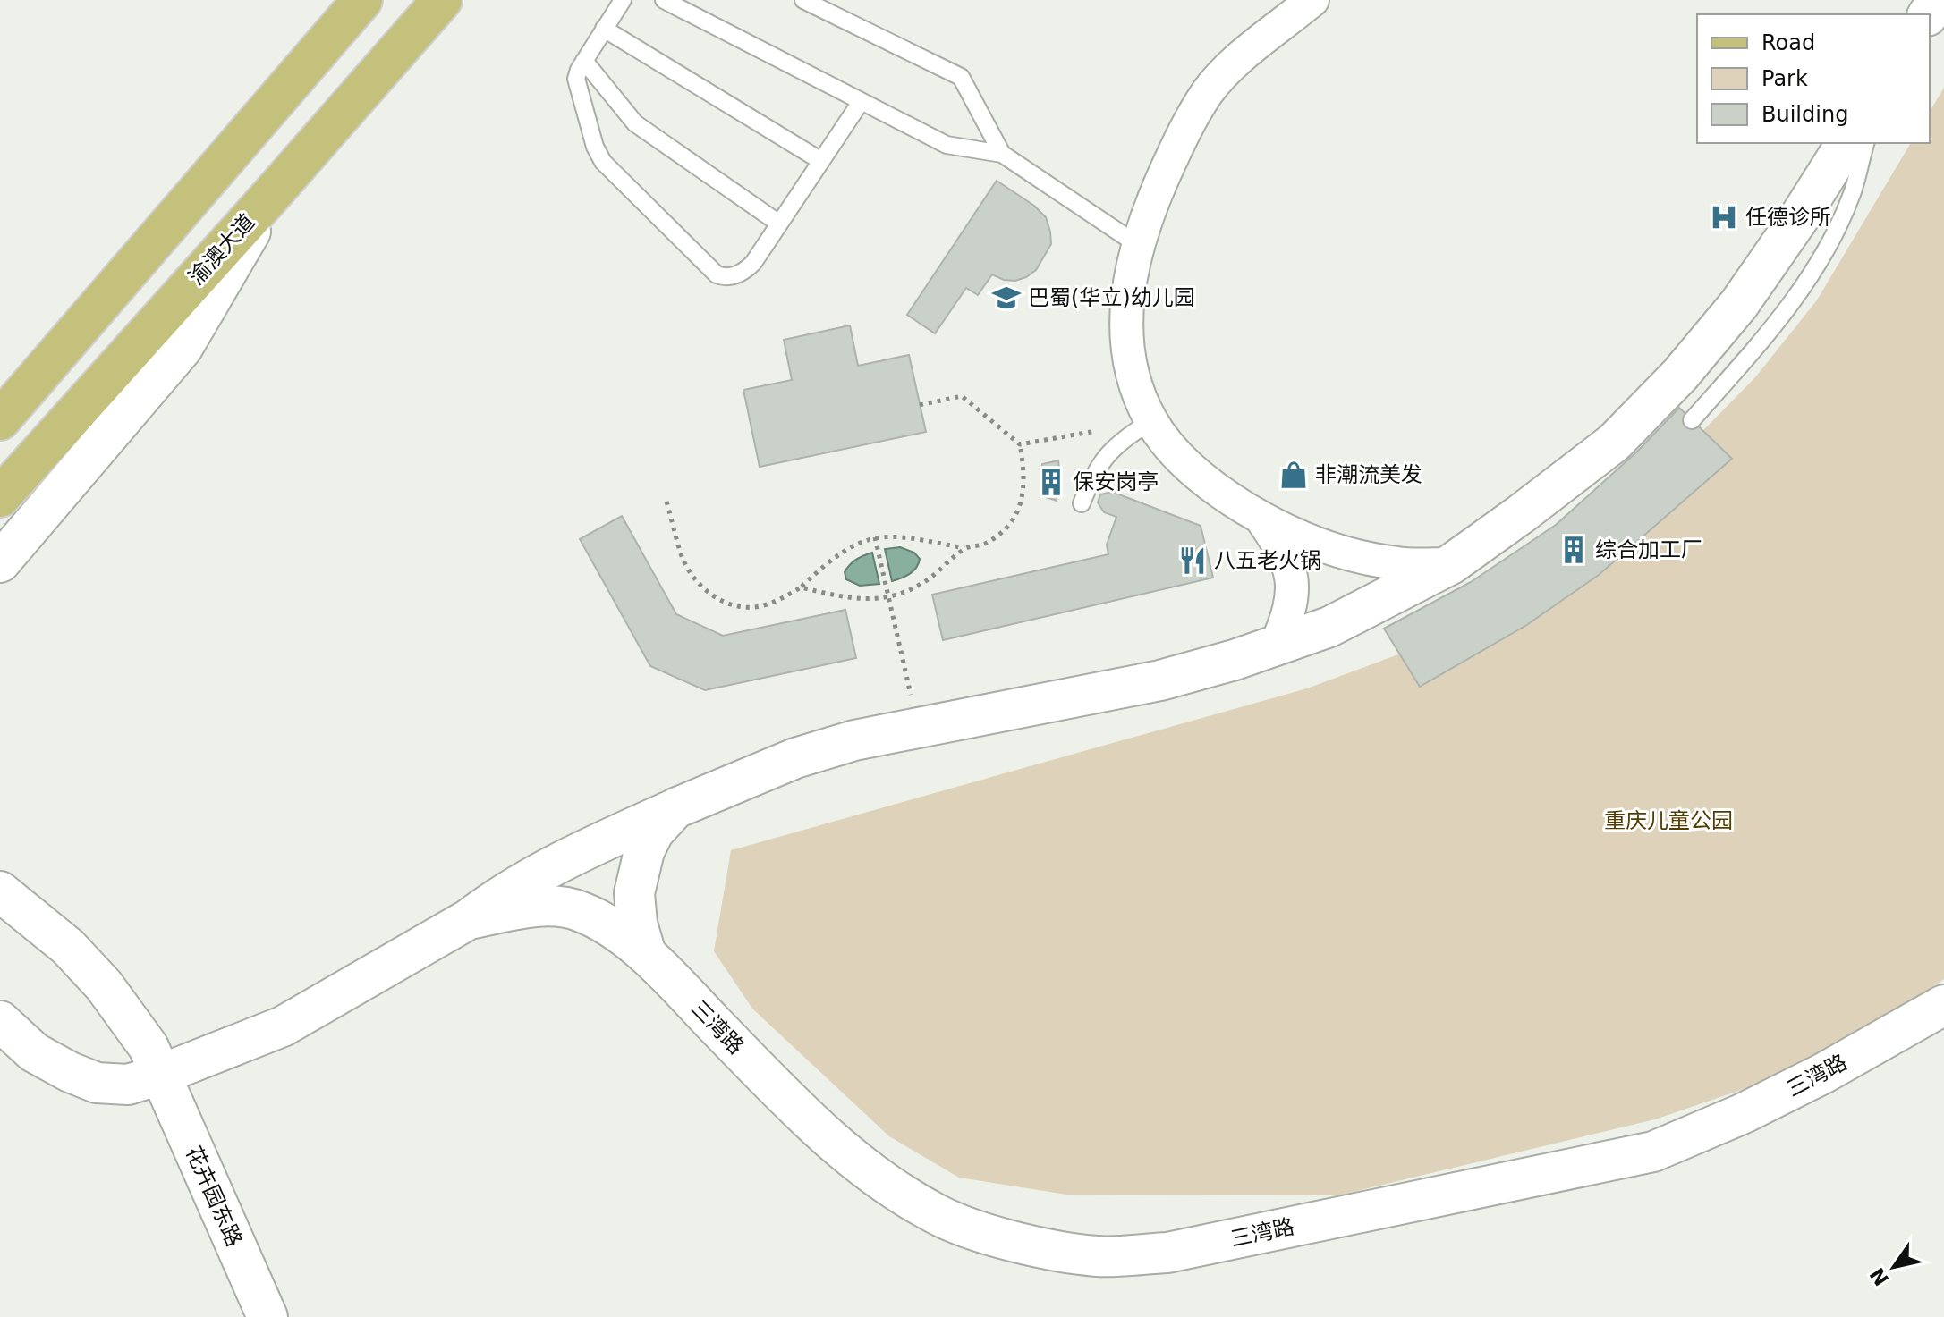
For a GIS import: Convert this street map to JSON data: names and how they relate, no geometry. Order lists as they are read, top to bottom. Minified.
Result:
{"streets":{"main road":["渝澳大道"],"street":["三湾路","花卉园东路"]},"parks":["重庆儿童公园"],"places":{"hospital":["任德诊所"],"school or university":["巴蜀(华立)幼儿园"],"shop":["非潮流美发"],"building":["保安岗亭","综合加工厂"],"restaurant":["八五老火锅"]},"legend":["Road","Park","Building"],"north":"bottom left"}
